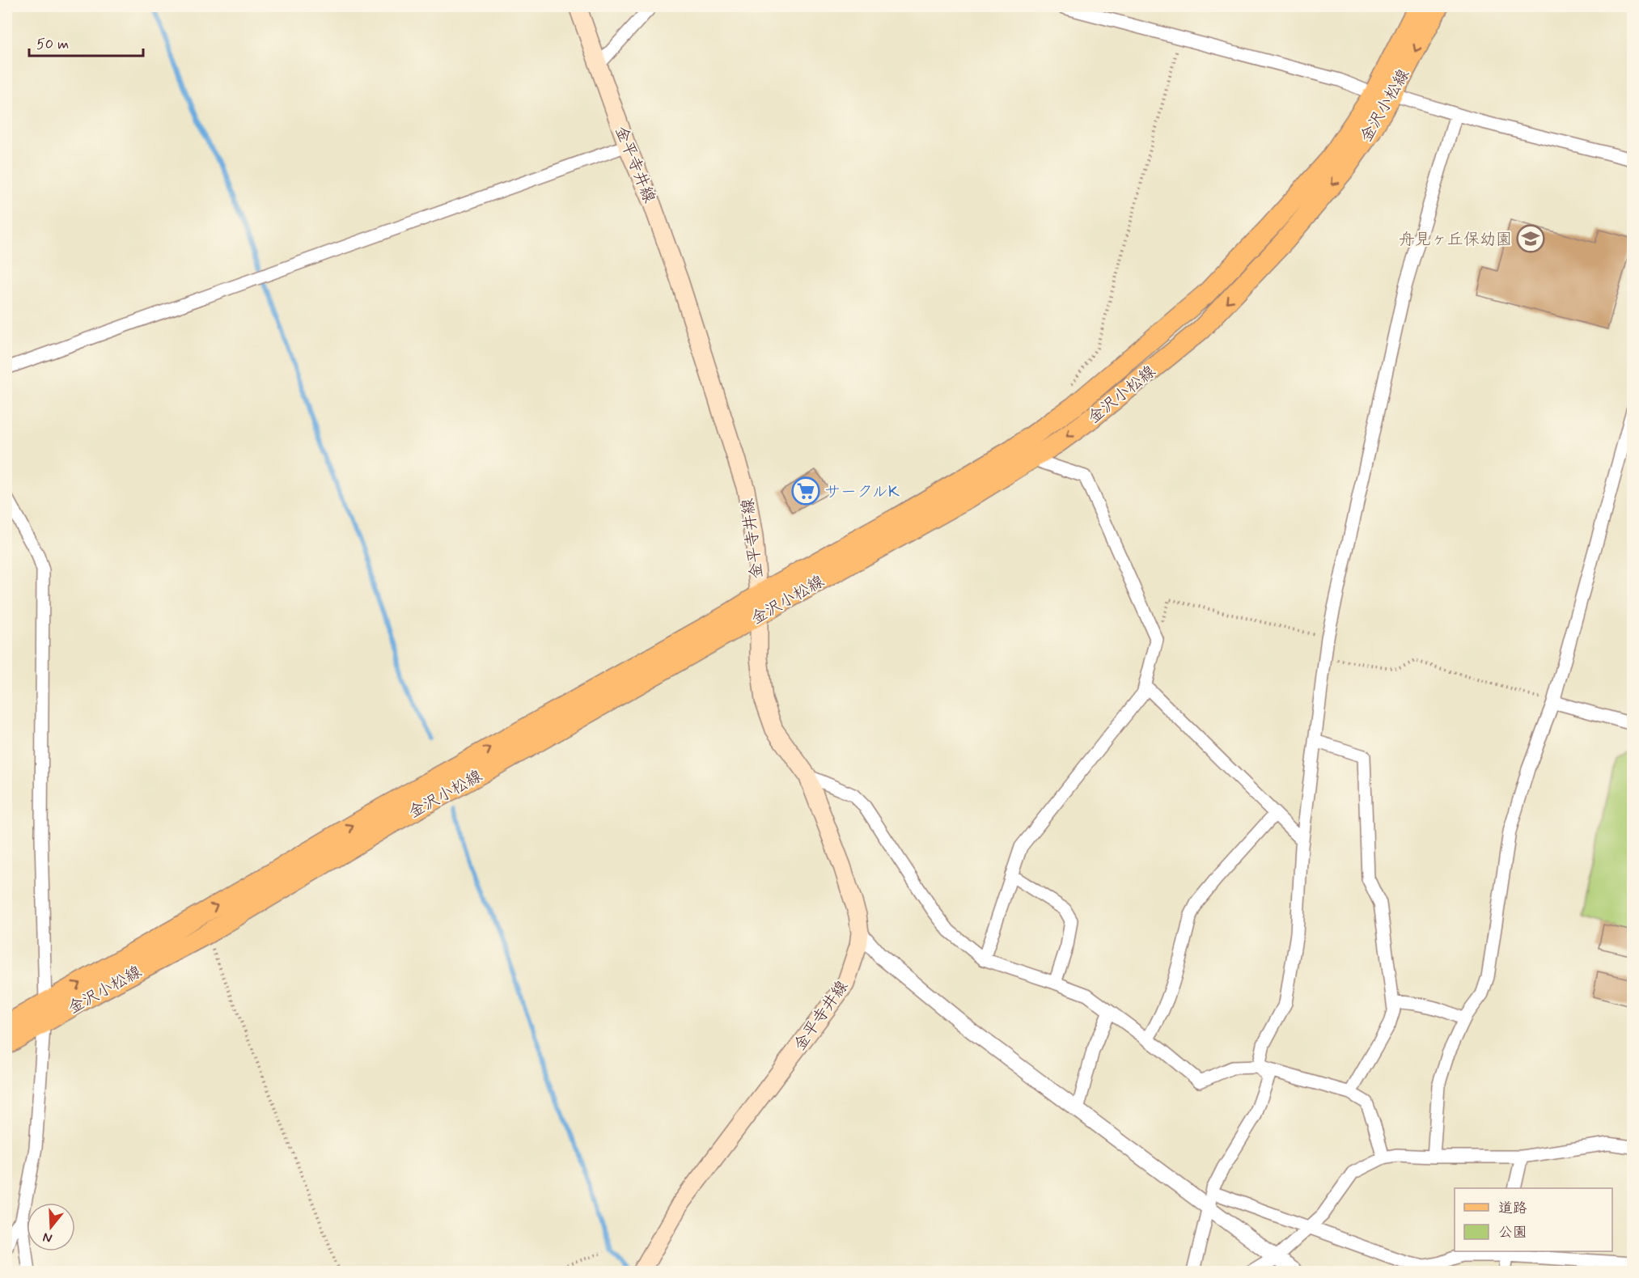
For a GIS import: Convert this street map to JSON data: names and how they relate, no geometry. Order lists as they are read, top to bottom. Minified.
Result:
{"streets":{"main road":["金沢小松線","金平寺井線"]},"crossings":[["金沢小松線","金平寺井線"]],"places":{"school or university":["舟見ヶ丘保幼園"],"supermarket":["サークルK"]},"legend":["道路","公園"],"scale_bar":"50 m","north":"bottom"}
